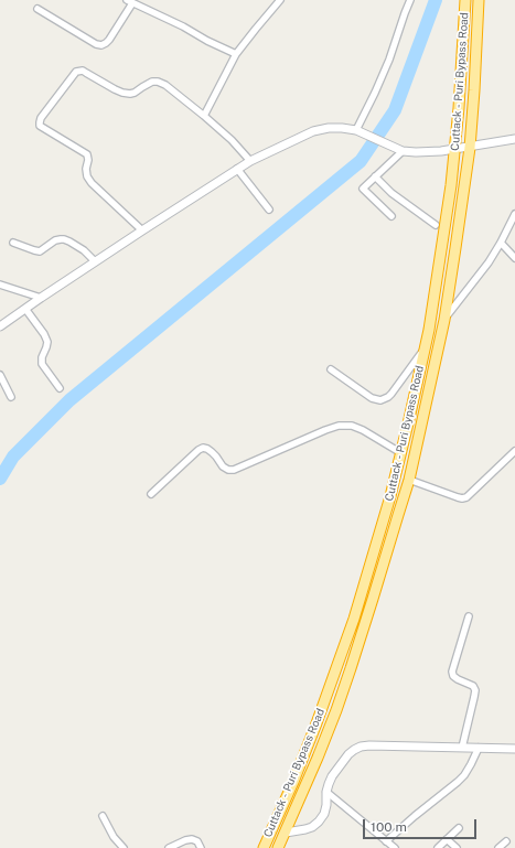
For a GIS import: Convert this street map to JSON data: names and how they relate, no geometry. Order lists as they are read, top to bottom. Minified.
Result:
{"streets":{"highway":["Cuttack - Puri Bypass Road"]},"scale_bar":"100 m"}
